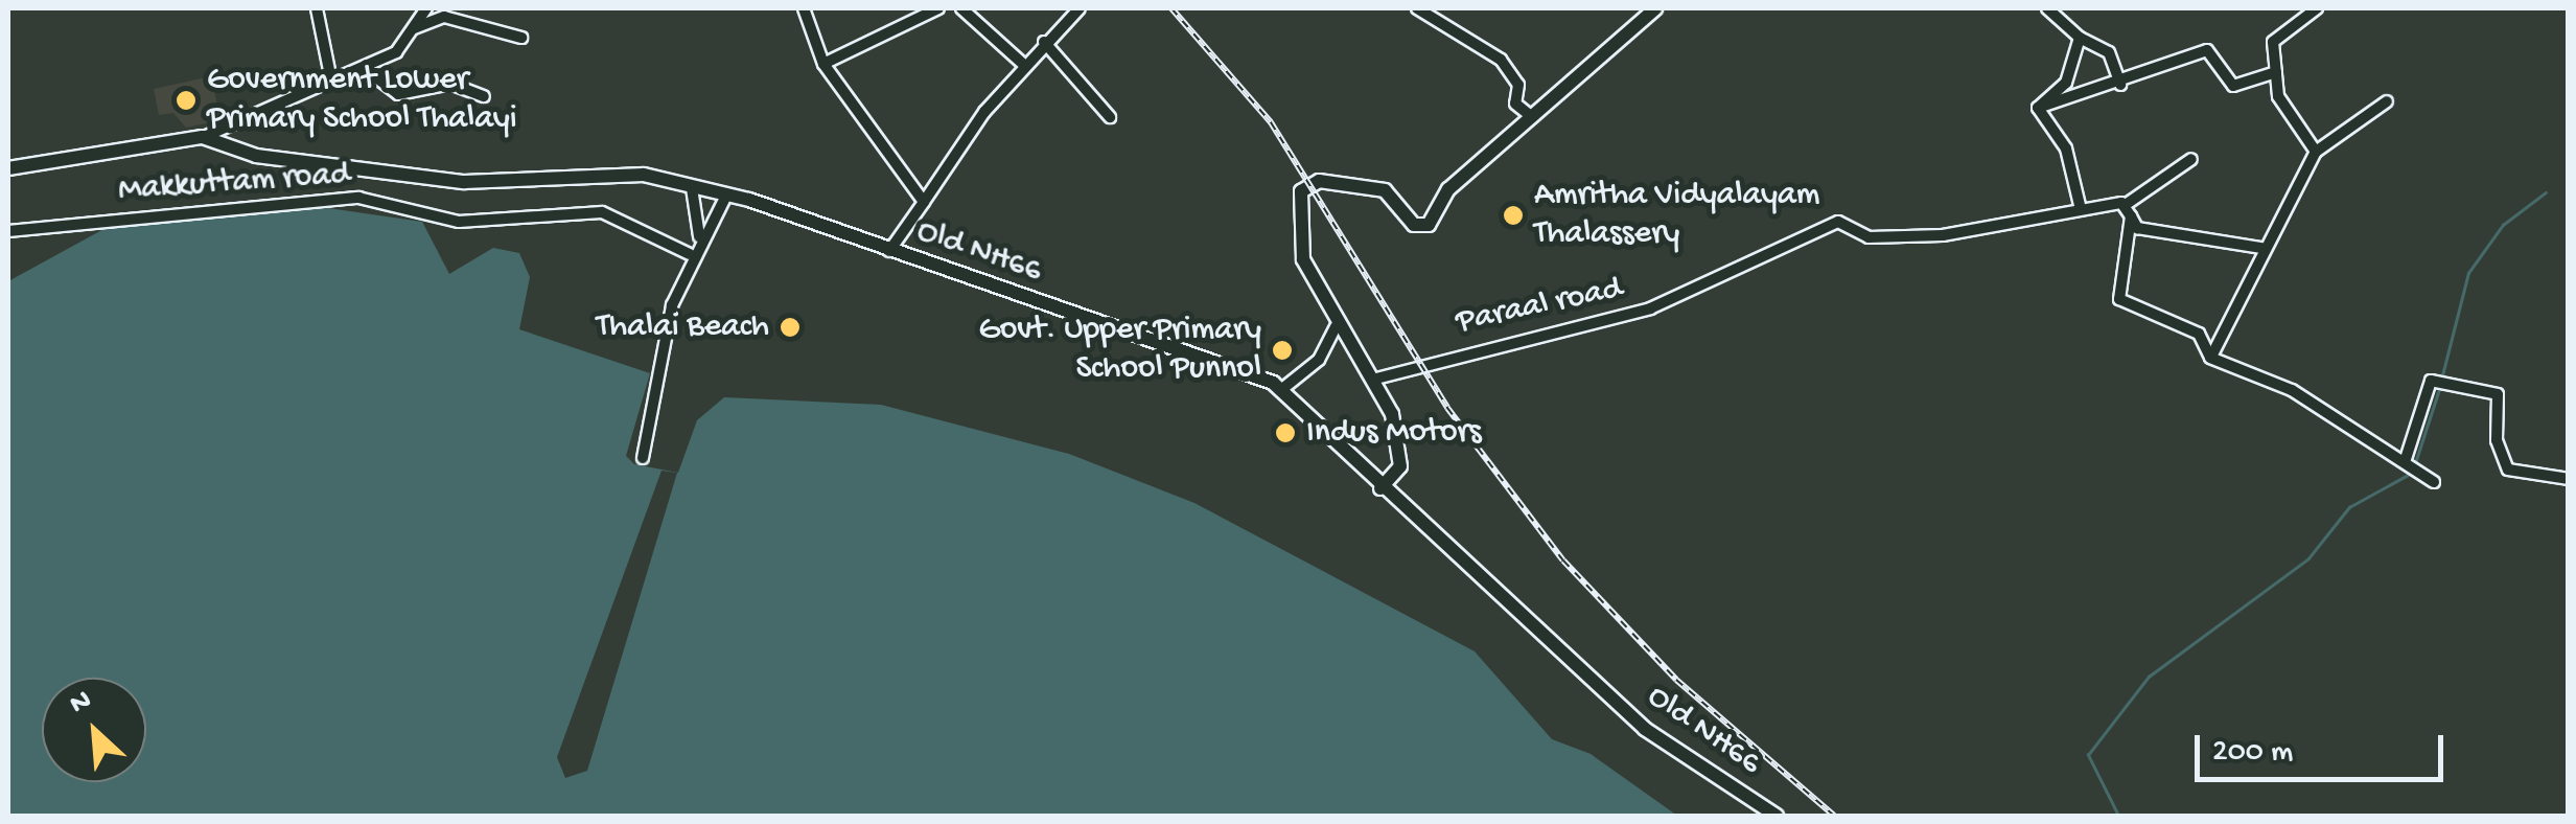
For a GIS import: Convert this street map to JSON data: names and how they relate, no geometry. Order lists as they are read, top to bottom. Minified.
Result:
{"streets":{"main road":["Old NH66"],"street":["Makkuttam road","Paraal road"]},"places":["Government Lower Primary School Thalayi","Amritha Vidyalayam Thalassery","Thalai Beach","Govt. Upper Primary School Punnol","Indus Motors"],"scale_bar":"200 m","north":"top left"}
